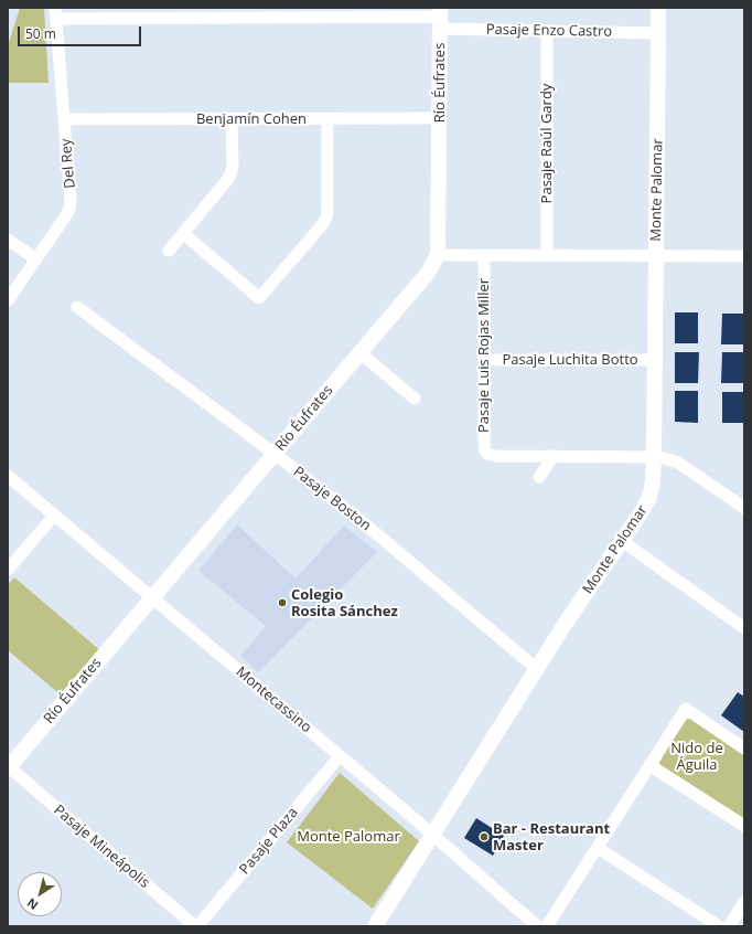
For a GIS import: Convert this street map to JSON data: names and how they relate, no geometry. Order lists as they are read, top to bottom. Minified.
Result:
{"streets":{"street":["Pasaje Enzo Castro","Río Éufrates","Benjamín Cohen","Pasaje Raúl Gardy","Del Rey","Monte Palomar","Pasaje Luis Rojas Miller","Pasaje Luchita Botto","Pasaje Boston","Montecassino","Pasaje Plaza","Pasaje Mineápolis"]},"crossings":[["Pasaje Enzo Castro","Río Éufrates"],["Pasaje Enzo Castro","Pasaje Raúl Gardy"],["Pasaje Enzo Castro","Del Rey"],["Pasaje Enzo Castro","Monte Palomar"],["Río Éufrates","Benjamín Cohen"],["Río Éufrates","Pasaje Boston"],["Río Éufrates","Montecassino"],["Río Éufrates","Pasaje Mineápolis"],["Benjamín Cohen","Del Rey"],["Monte Palomar","Pasaje Luchita Botto"],["Monte Palomar","Pasaje Boston"],["Monte Palomar","Montecassino"],["Pasaje Luis Rojas Miller","Pasaje Luchita Botto"],["Montecassino","Pasaje Plaza"],["Pasaje Plaza","Pasaje Mineápolis"]],"parks":["Nido de Águila","Monte Palomar"],"places":["Colegio Rosita Sánchez","Bar - Restaurant Master"],"scale_bar":"50 m","north":"bottom left"}
